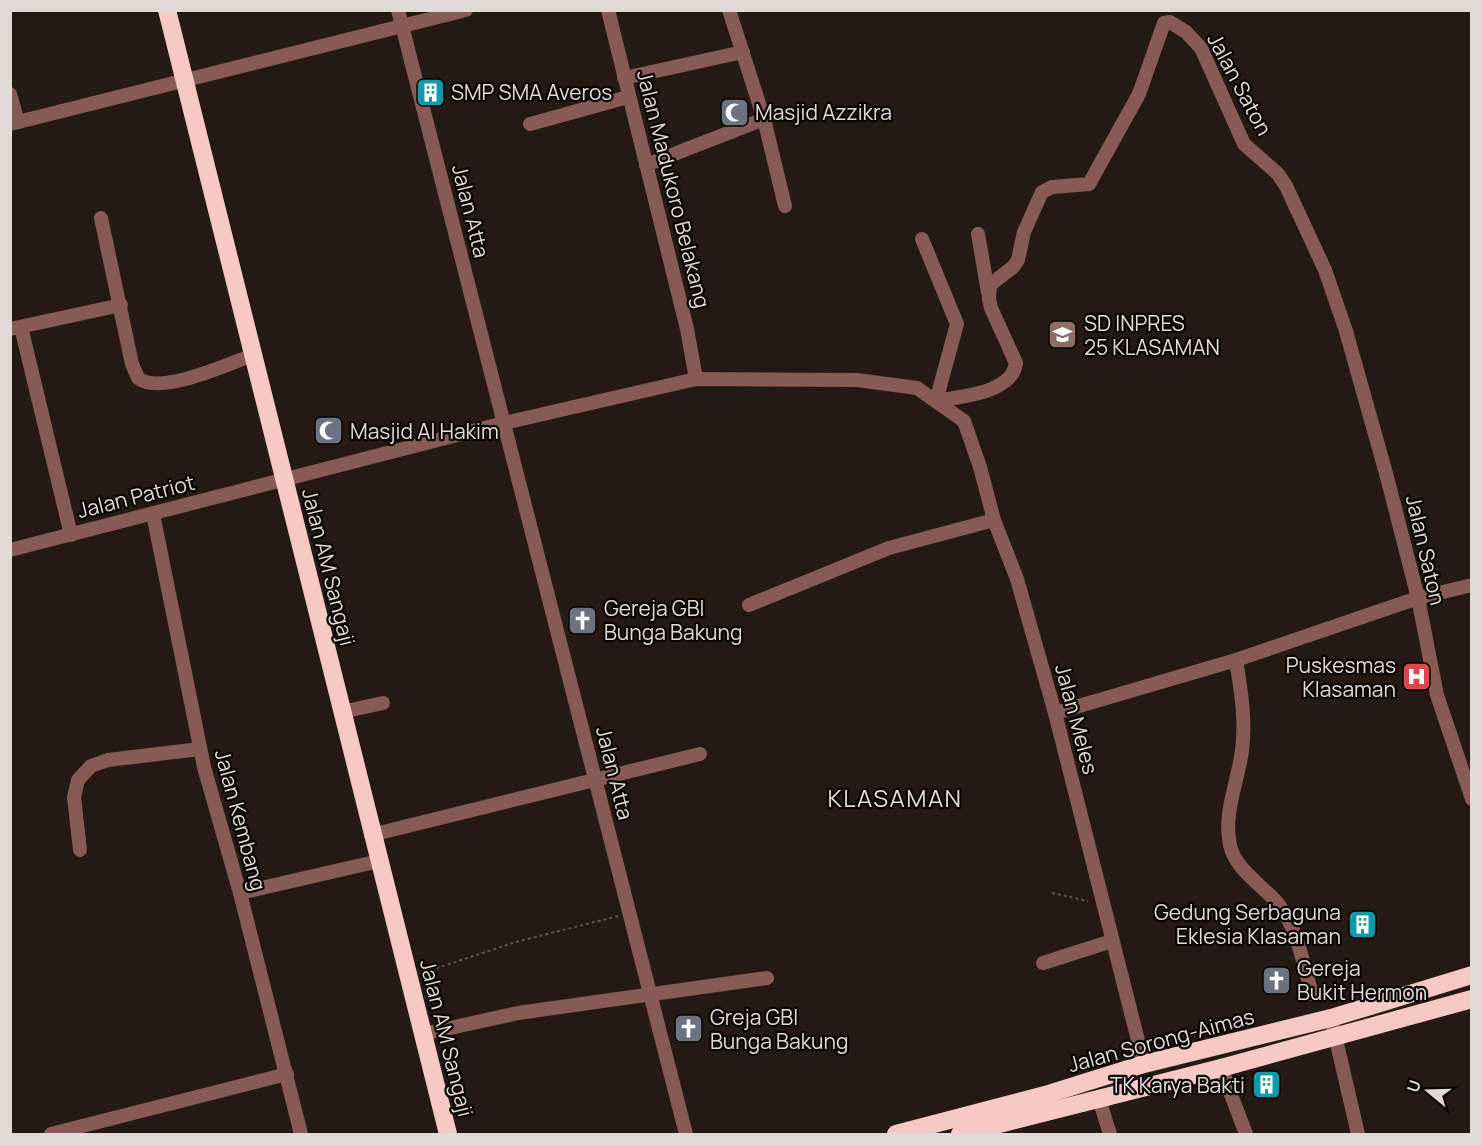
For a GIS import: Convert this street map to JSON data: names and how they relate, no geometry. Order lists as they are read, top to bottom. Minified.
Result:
{"streets":{"highway":["Jalan AM Sangaji","Jalan Sorong-Aimas"],"street":["Jalan Saton","Jalan Madukoro Belakang","Jalan Atta","Jalan Patriot","Jalan Meles","Jalan Kembang"]},"crossings":[["Jalan Madukoro Belakang","Jalan Meles"],["Jalan Patriot","Jalan AM Sangaji"],["Jalan Patriot","Jalan Kembang"],["Jalan Meles","Jalan Sorong-Aimas"]],"districts":["KLASAMAN"],"places":{"building":["SMP SMA Averos","Gedung Serbaguna Eklesia Klasaman","TK Karya Bakti"],"mosque":["Masjid Azzikra","Masjid Al Hakim"],"school or university":["SD INPRES 25 KLASAMAN"],"church":["Gereja GBI Bunga Bakung","Gereja Bukit Hermon","Greja GBI Bunga Bakung"],"hospital":["Puskesmas Klasaman"]},"north":"left"}
